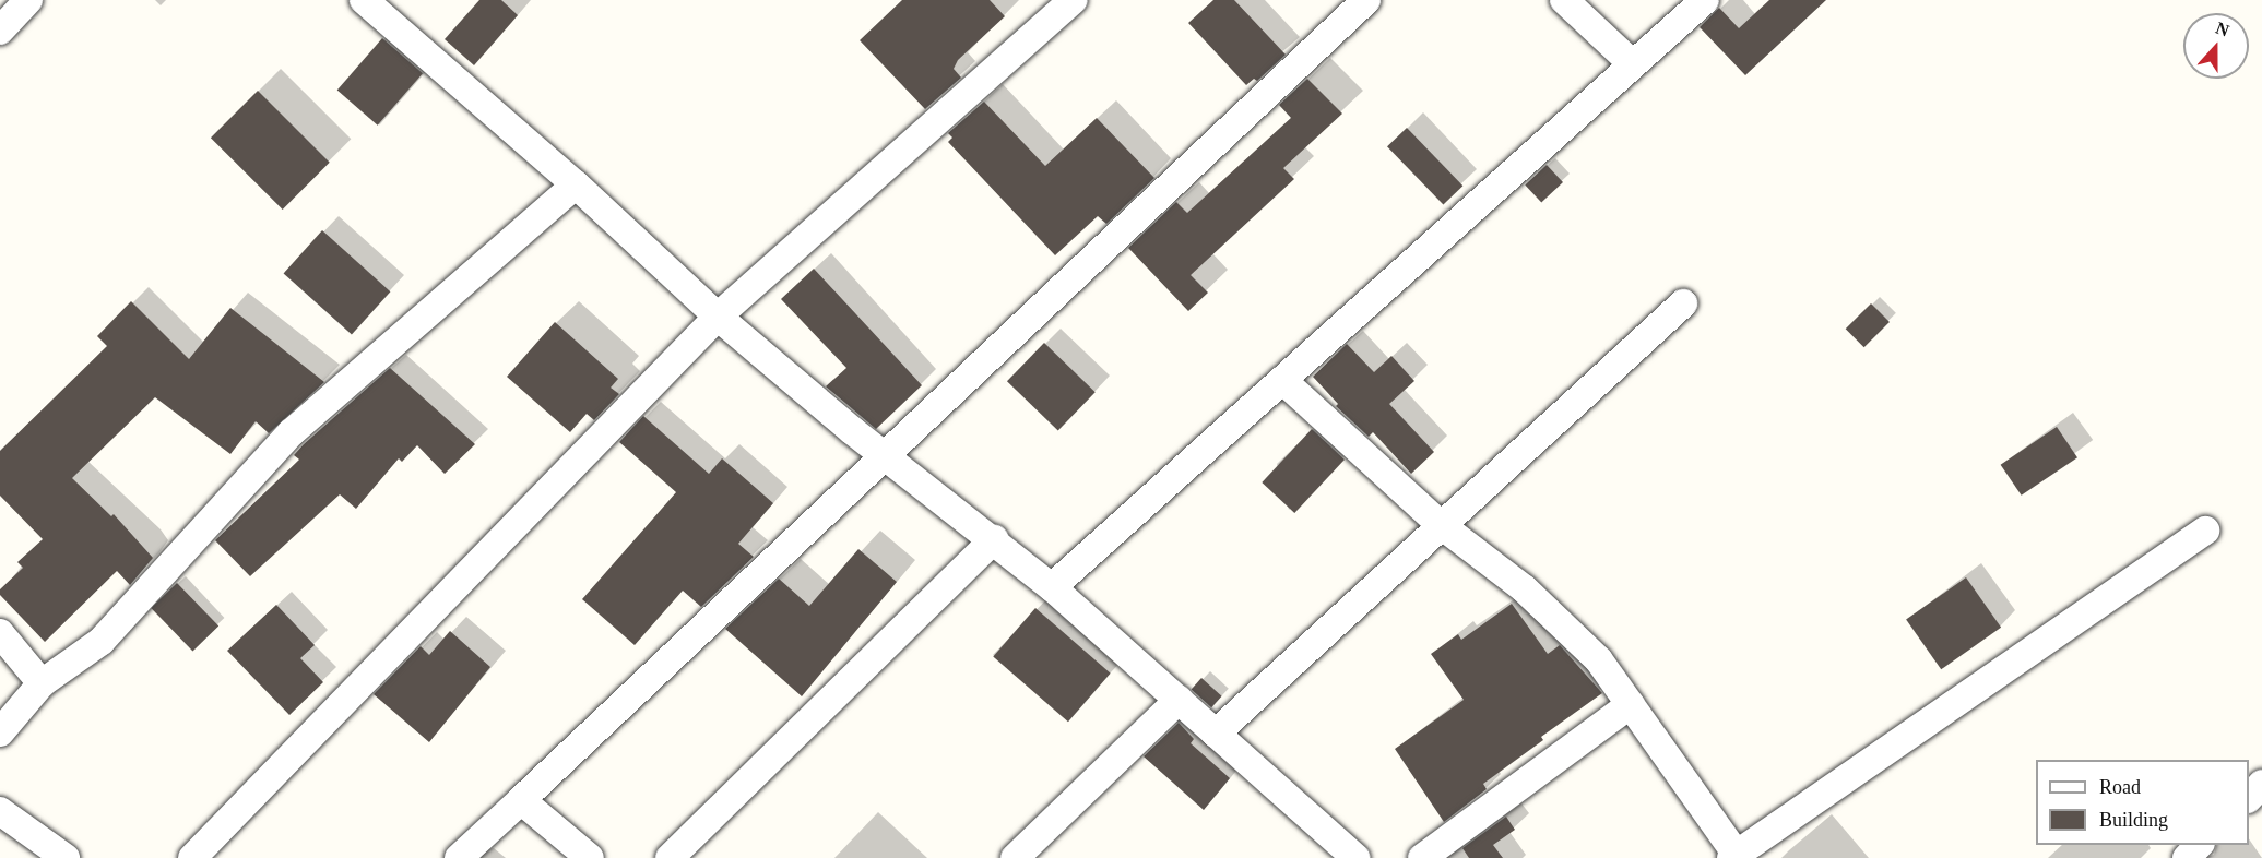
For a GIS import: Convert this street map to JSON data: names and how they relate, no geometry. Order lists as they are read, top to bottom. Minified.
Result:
{"legend":["Road","Building"],"north":"top"}
